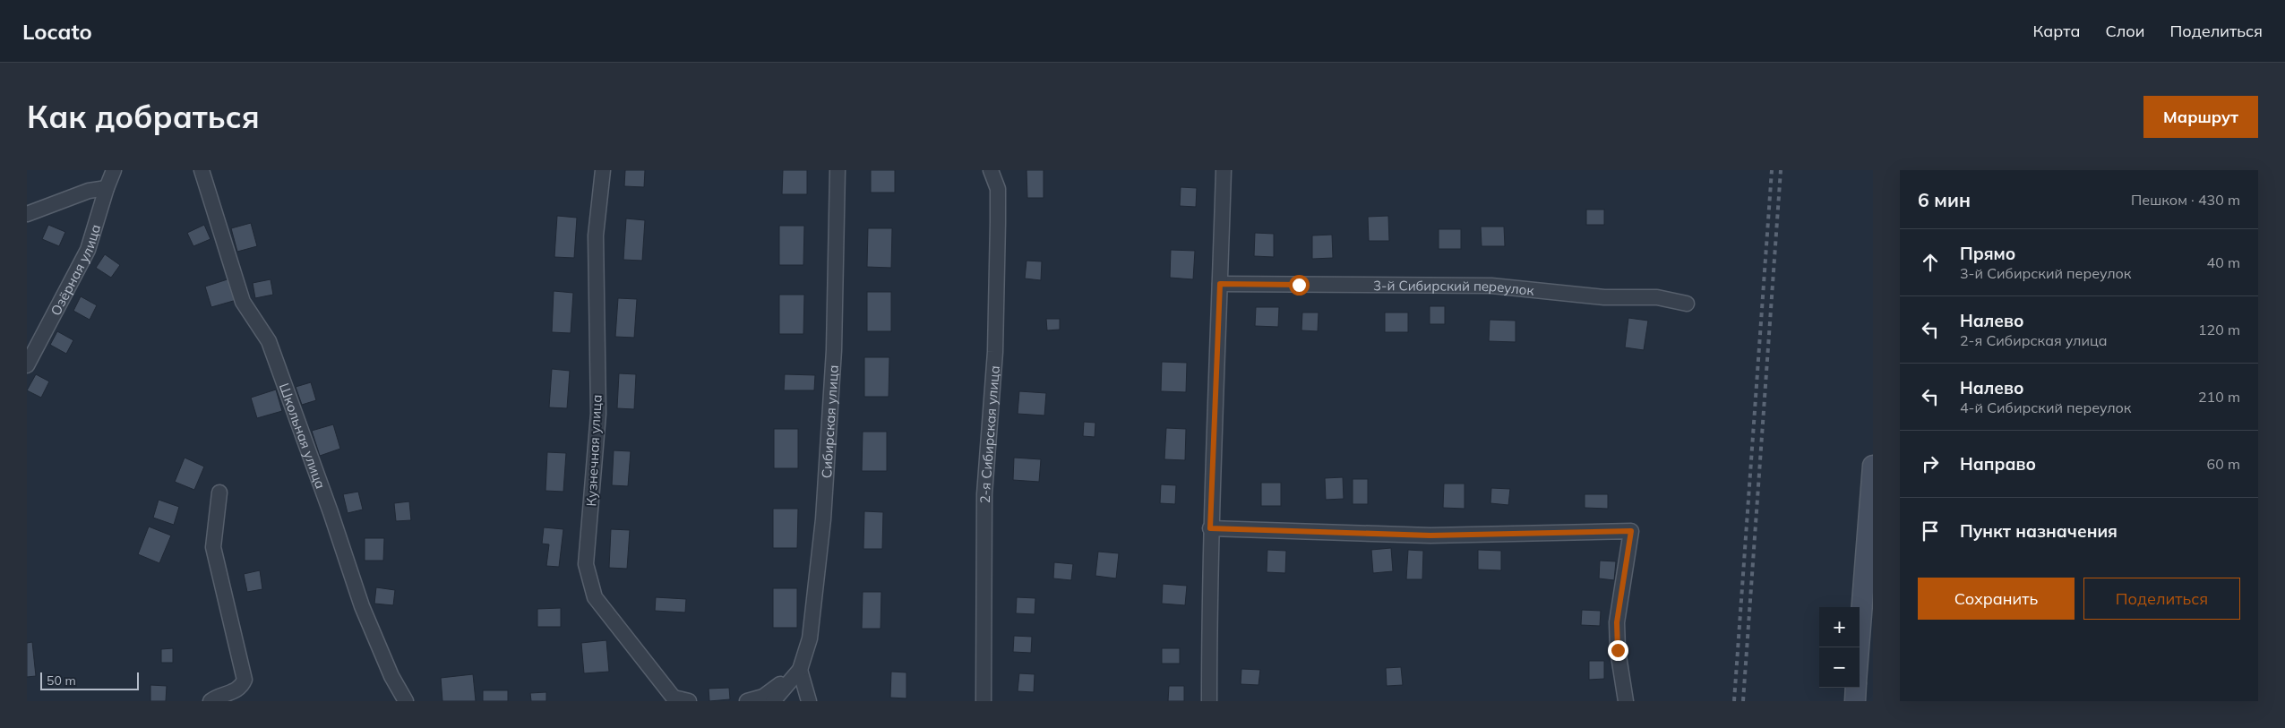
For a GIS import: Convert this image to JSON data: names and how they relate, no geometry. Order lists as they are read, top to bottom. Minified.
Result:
{"streets":{"street":["Озёрная улица","3-й Сибирский переулок","Сибирская улица","Школьная улица","2-я Сибирская улица","Кузнечная улица"]},"scale_bar":"50 m","page":{"header":"Locato","nav":["Карта","Слои","Поделиться"],"buttons":["Маршрут",["Сохранить","Поделиться"]],"title":"Как добраться","heading":["6 мин","Пешком · 430 m"],"list":[["Прямо","3-й Сибирский переулок","40 m"],["Налево","2-я Сибирская улица","120 m"],["Налево","4-й Сибирский переулок","210 m"],["Направо","60 m"],"Пункт назначения"],"map_buttons":["+","−"],"scale":"50 m"}}
